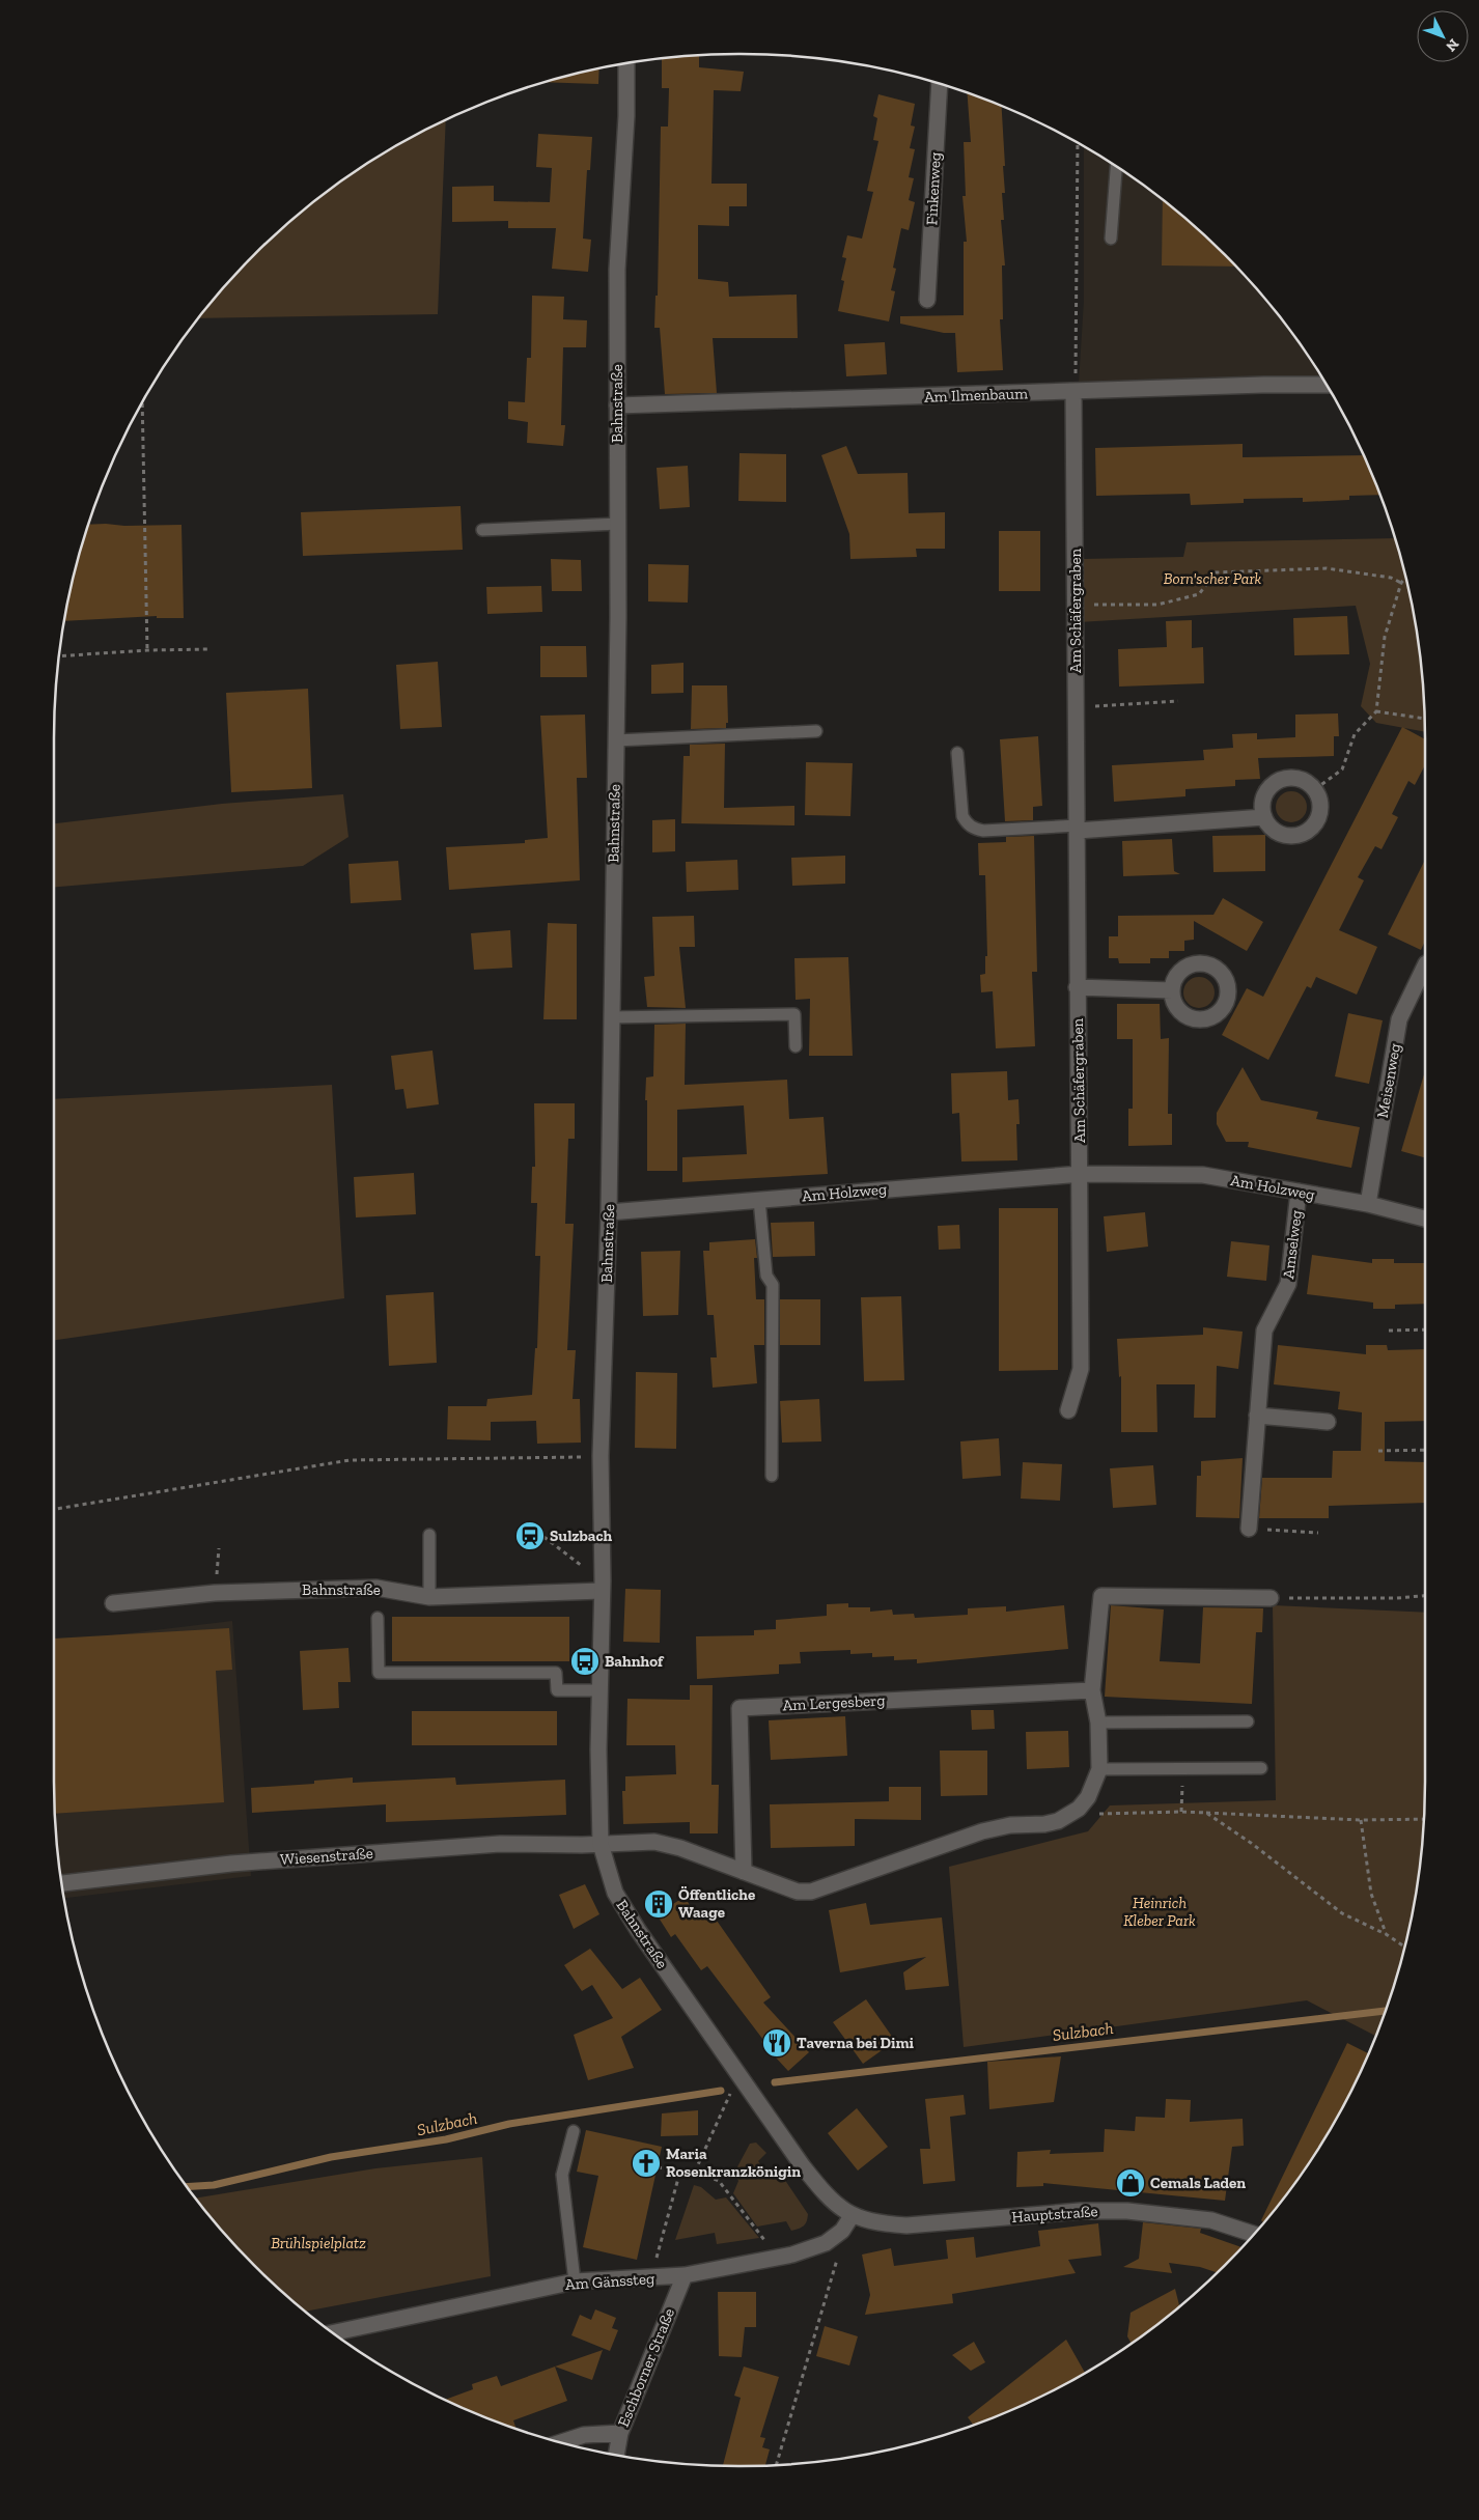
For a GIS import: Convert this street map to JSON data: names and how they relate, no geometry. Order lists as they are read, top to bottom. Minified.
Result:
{"streets":{"street":["Finkenweg","Am Ilmenbaum","Bahnstraße","Am Schäfergraben","Meisenweg","Am Holzweg","Amselweg","Am Lergesberg","Wiesenstraße","Hauptstraße","Am Gänssteg","Eschborner Straße"]},"crossings":[["Am Ilmenbaum","Bahnstraße"],["Am Ilmenbaum","Am Schäfergraben"],["Bahnstraße","Am Holzweg"],["Bahnstraße","Wiesenstraße"],["Bahnstraße","Hauptstraße"],["Bahnstraße","Am Gänssteg"],["Am Schäfergraben","Am Holzweg"],["Meisenweg","Am Holzweg"],["Am Holzweg","Amselweg"],["Hauptstraße","Am Gänssteg"],["Am Gänssteg","Eschborner Straße"]],"water":["Sulzbach"],"parks":["Born'scher Park","Heinrich Kleber Park","Brühlspielplatz"],"places":{"station":["Sulzbach"],"bus stop":["Bahnhof"],"building":["Öffentliche Waage"],"restaurant":["Taverna bei Dimi"],"church":["Maria Rosenkranzkönigin"],"shop":["Cemals Laden"]},"north":"bottom right"}
